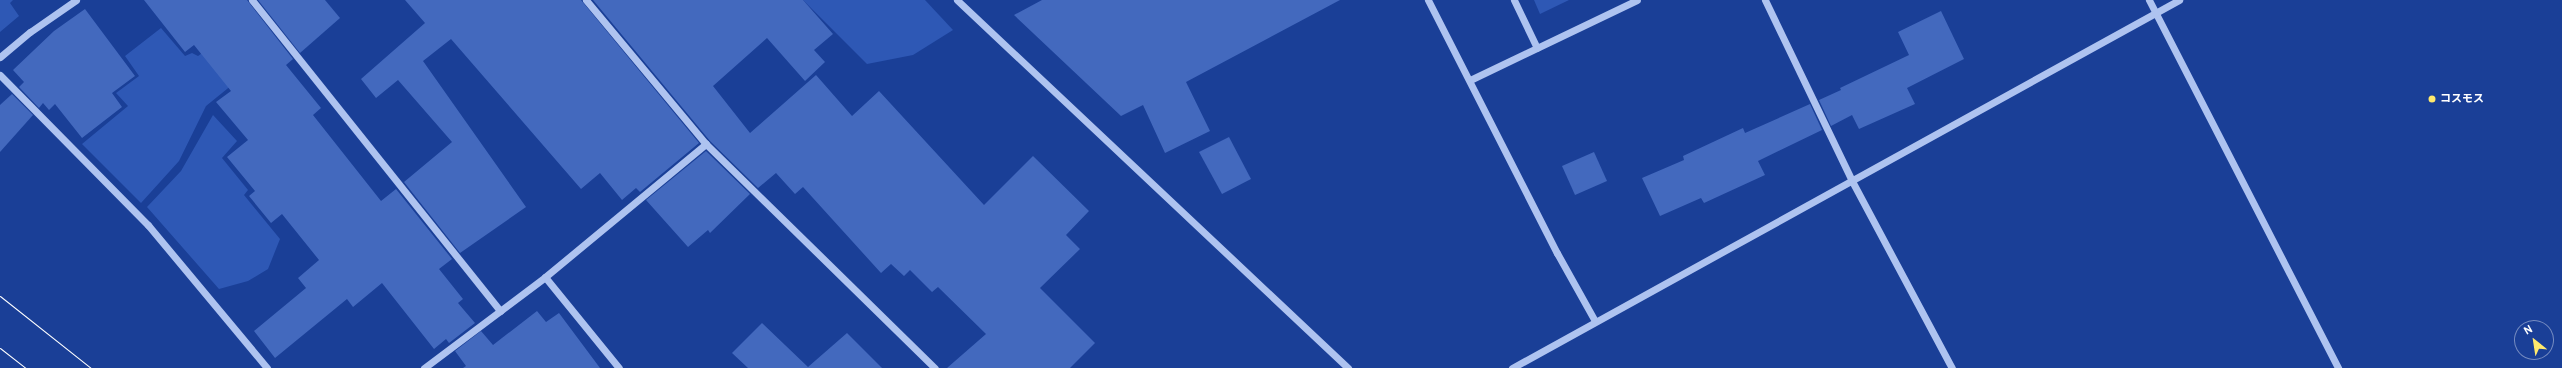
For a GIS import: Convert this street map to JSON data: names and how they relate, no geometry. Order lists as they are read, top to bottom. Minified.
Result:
{"places":["コスモス"],"north":"top left"}
